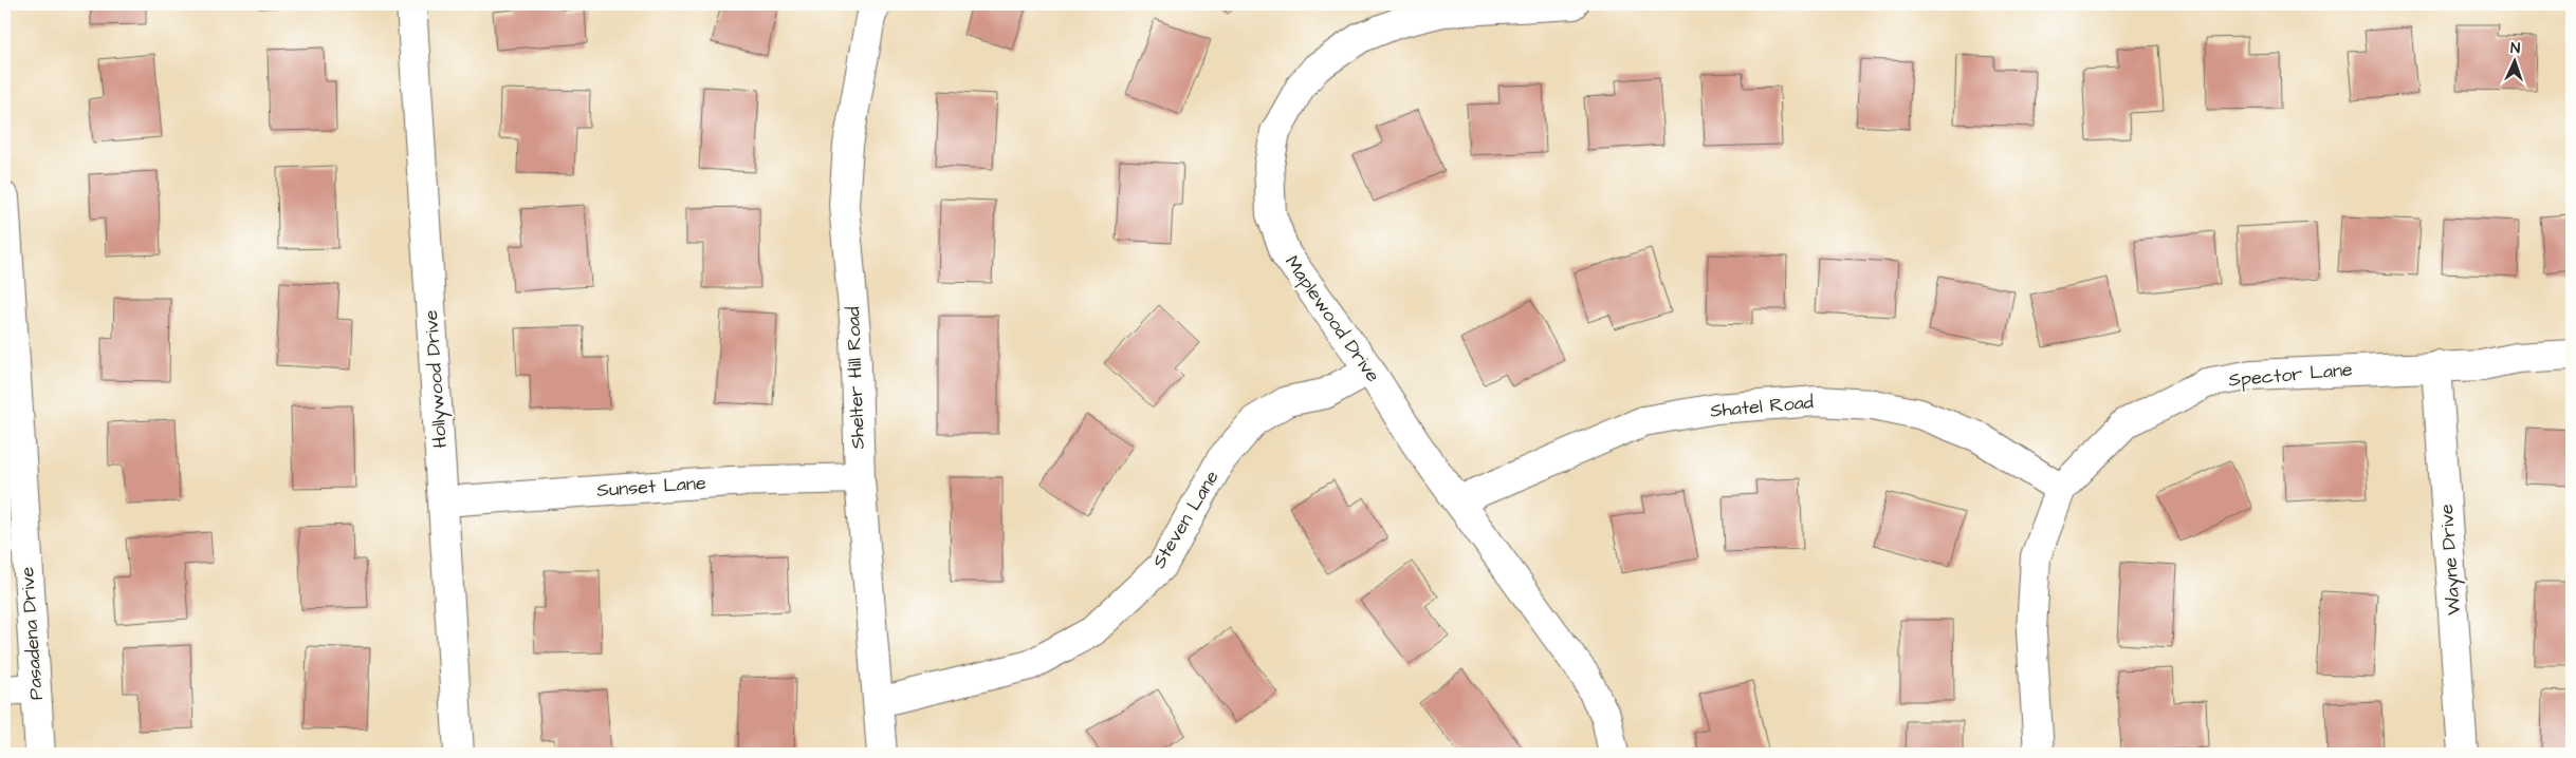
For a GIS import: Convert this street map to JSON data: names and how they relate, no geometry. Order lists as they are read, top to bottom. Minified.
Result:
{"streets":{"street":["Maplewood Drive","Spector Lane","Shelter Hill Road","Hollywood Drive","Shatel Road","Sunset Lane","Steven Lane","Wayne Drive","Pasadena Drive"]},"crossings":[["Maplewood Drive","Shatel Road"],["Maplewood Drive","Steven Lane"],["Spector Lane","Shatel Road"],["Spector Lane","Wayne Drive"],["Shelter Hill Road","Sunset Lane"],["Shelter Hill Road","Steven Lane"],["Hollywood Drive","Sunset Lane"]],"north":"top"}
